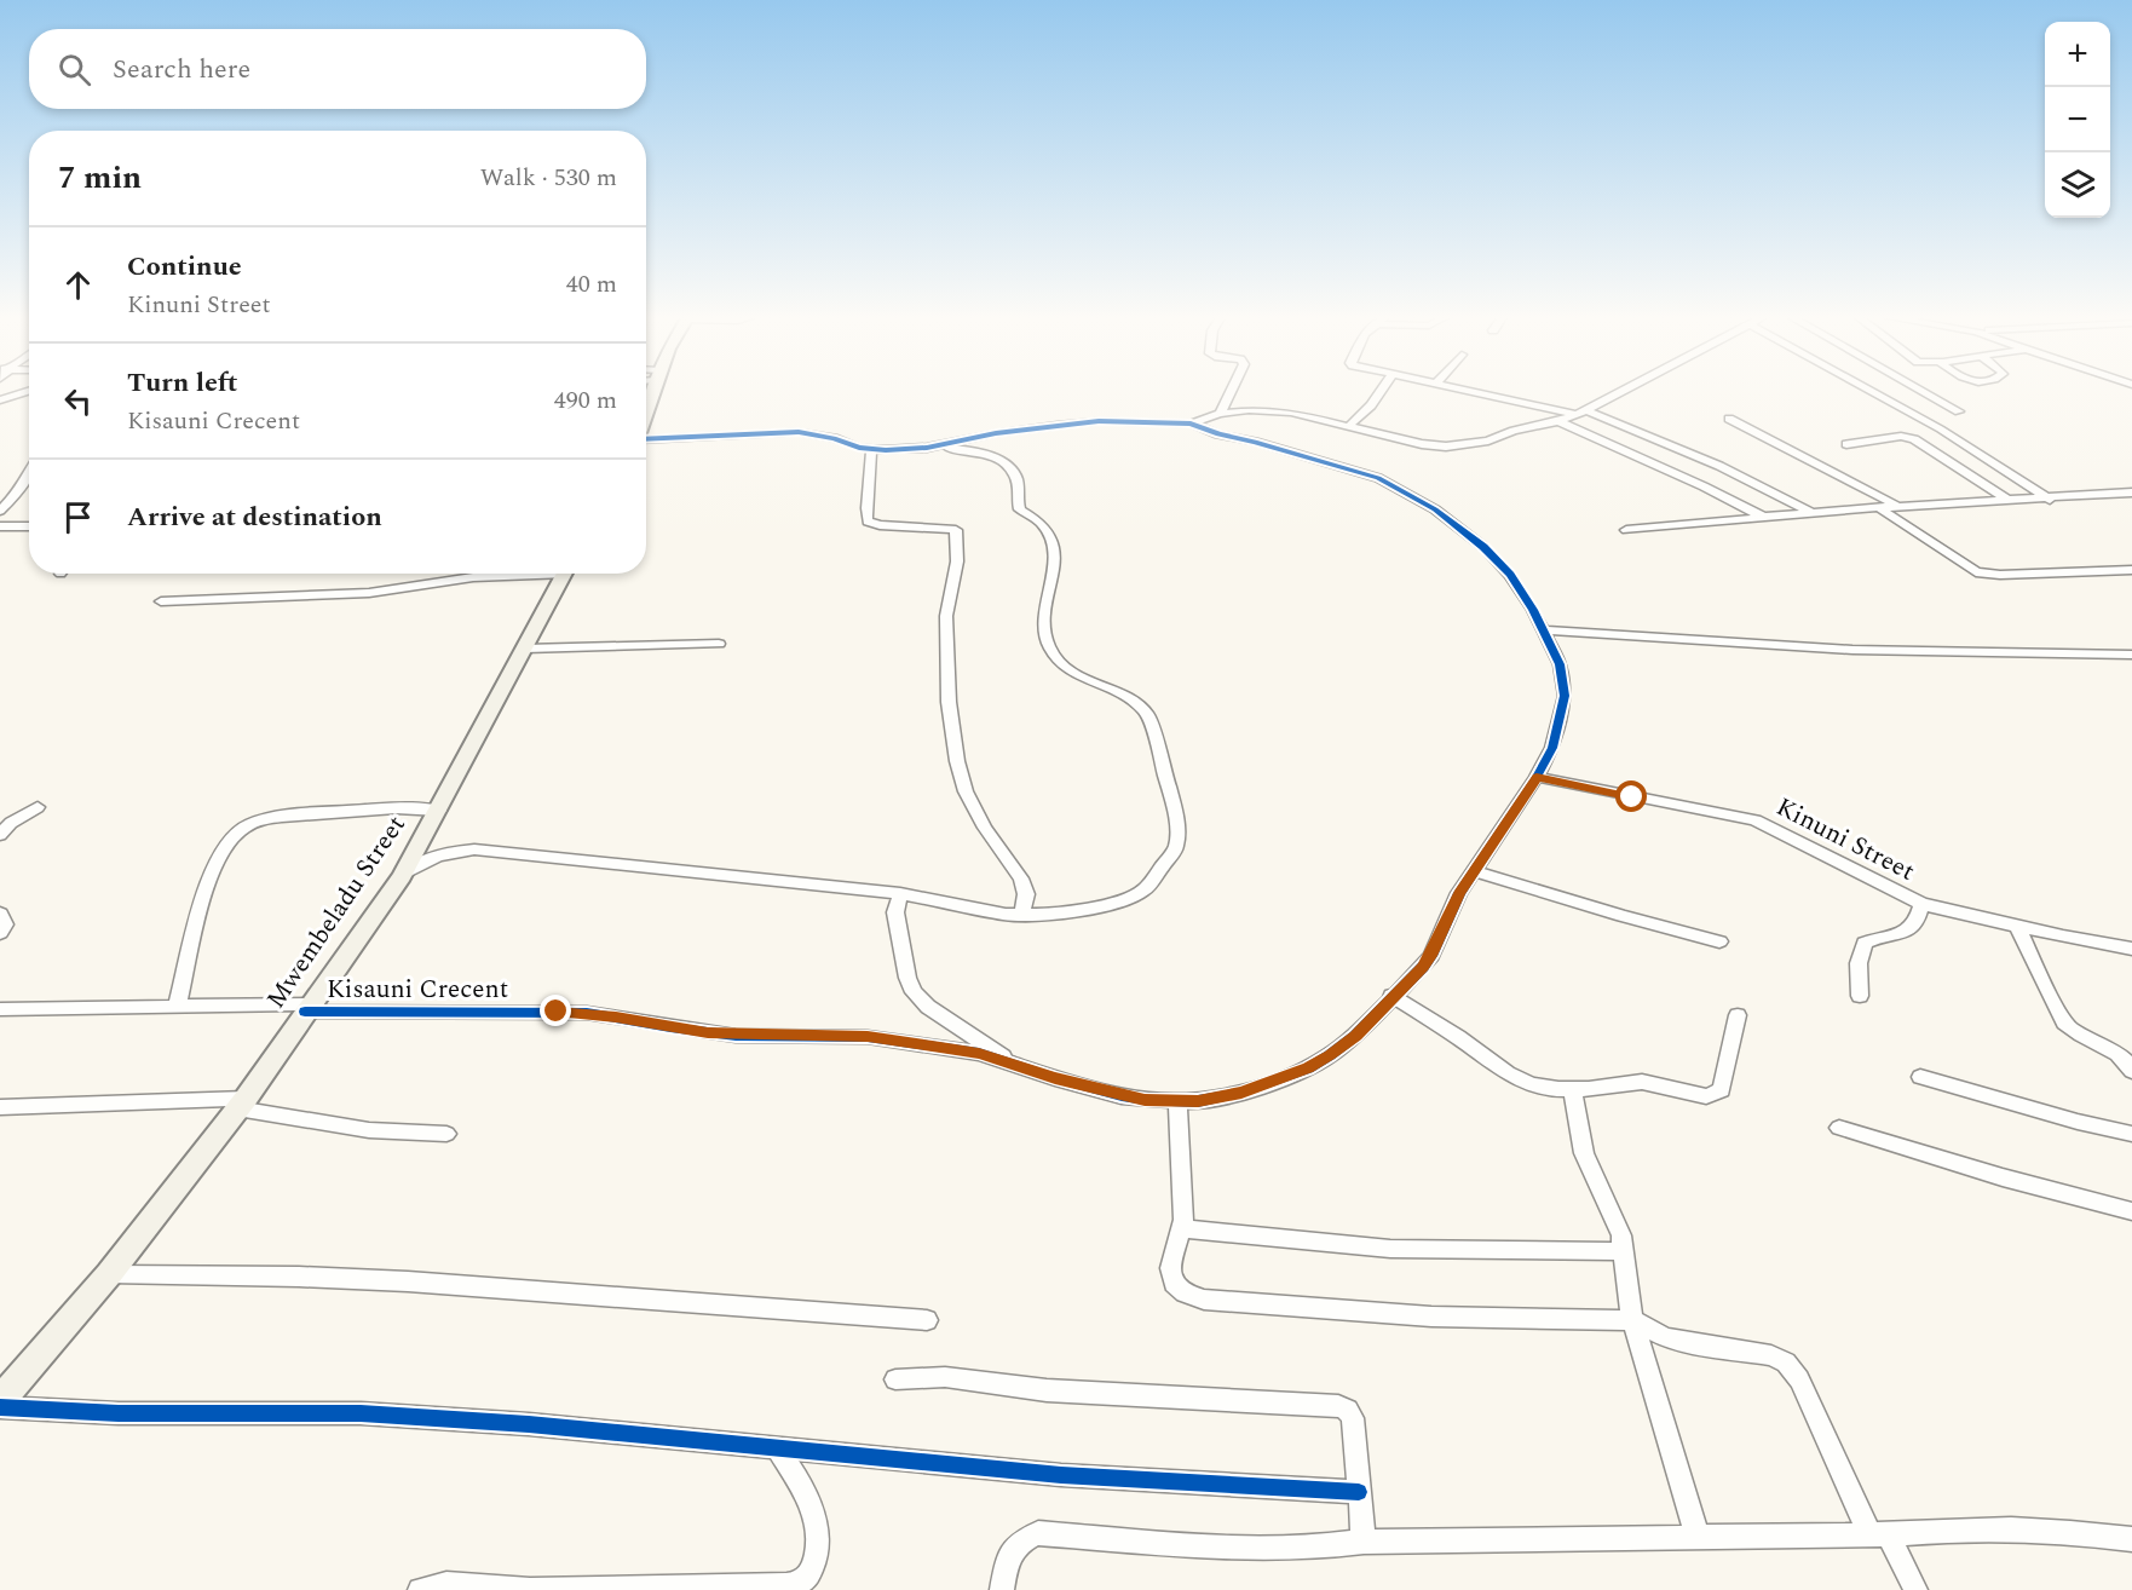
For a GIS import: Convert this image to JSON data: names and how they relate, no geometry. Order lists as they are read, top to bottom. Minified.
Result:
{"streets":{"street":["Kinuni Street","Mwembeladu Street","Kisauni Crecent"]},"crossings":[["Kinuni Street","Kisauni Crecent"],["Mwembeladu Street","Kisauni Crecent"]],"page":{"map_buttons":["+","−"],"search":"Search here","heading":["7 min","Walk · 530 m"],"list":[["Continue","Kinuni Street","40 m"],["Turn left","Kisauni Crecent","490 m"],"Arrive at destination"]}}
